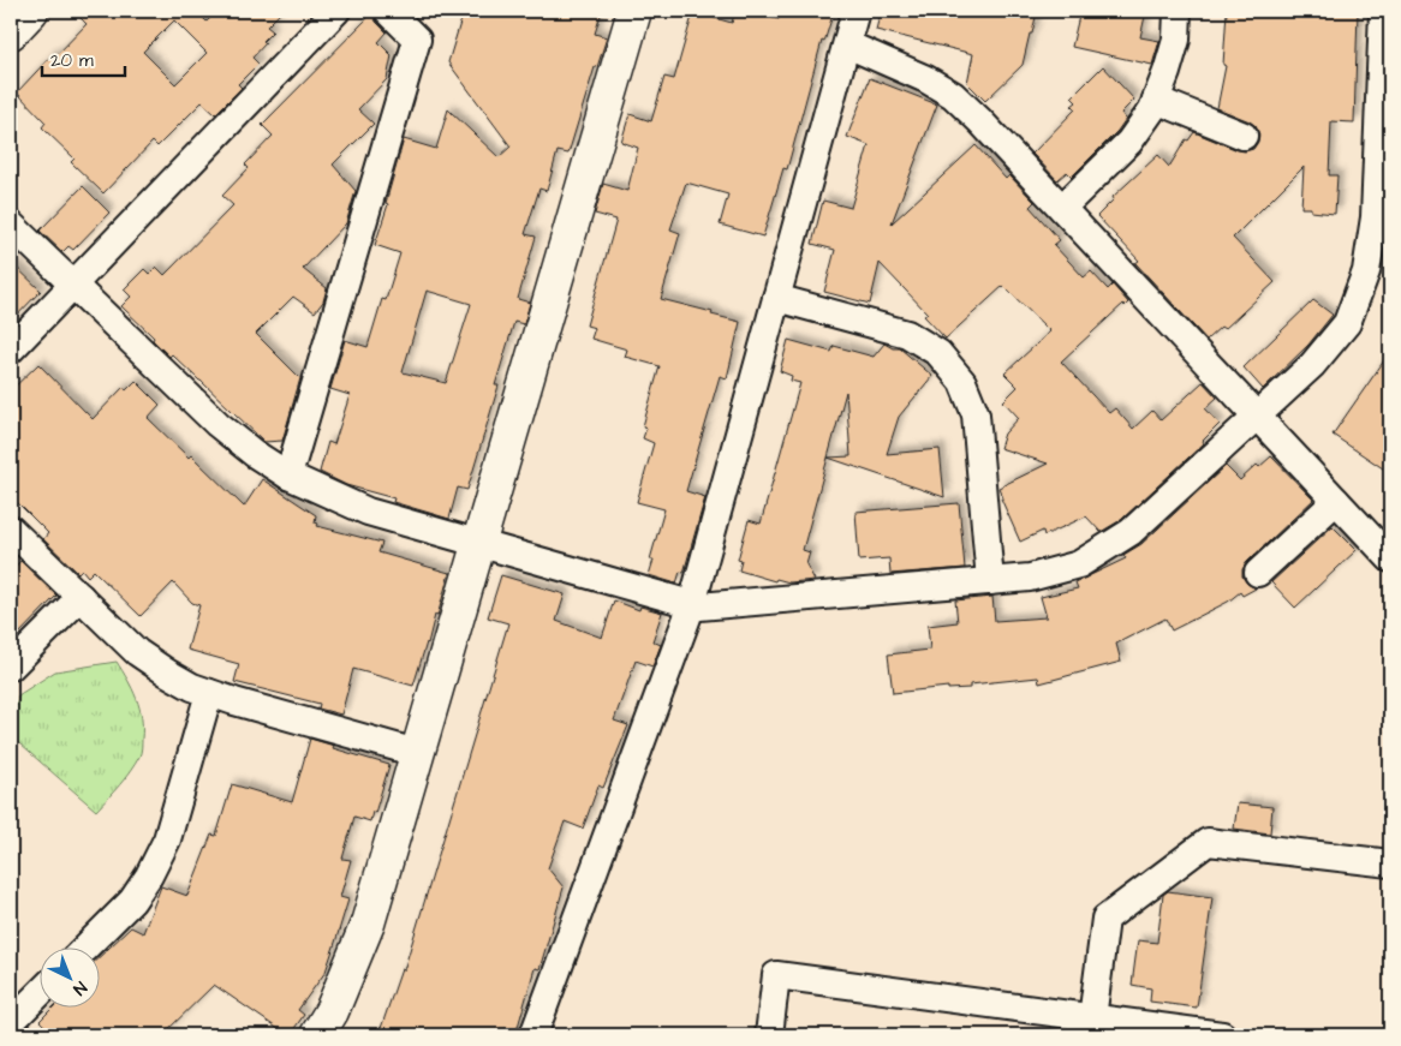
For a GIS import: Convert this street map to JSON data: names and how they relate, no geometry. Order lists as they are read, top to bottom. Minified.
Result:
{"scale_bar":"20 m","north":"bottom right"}
